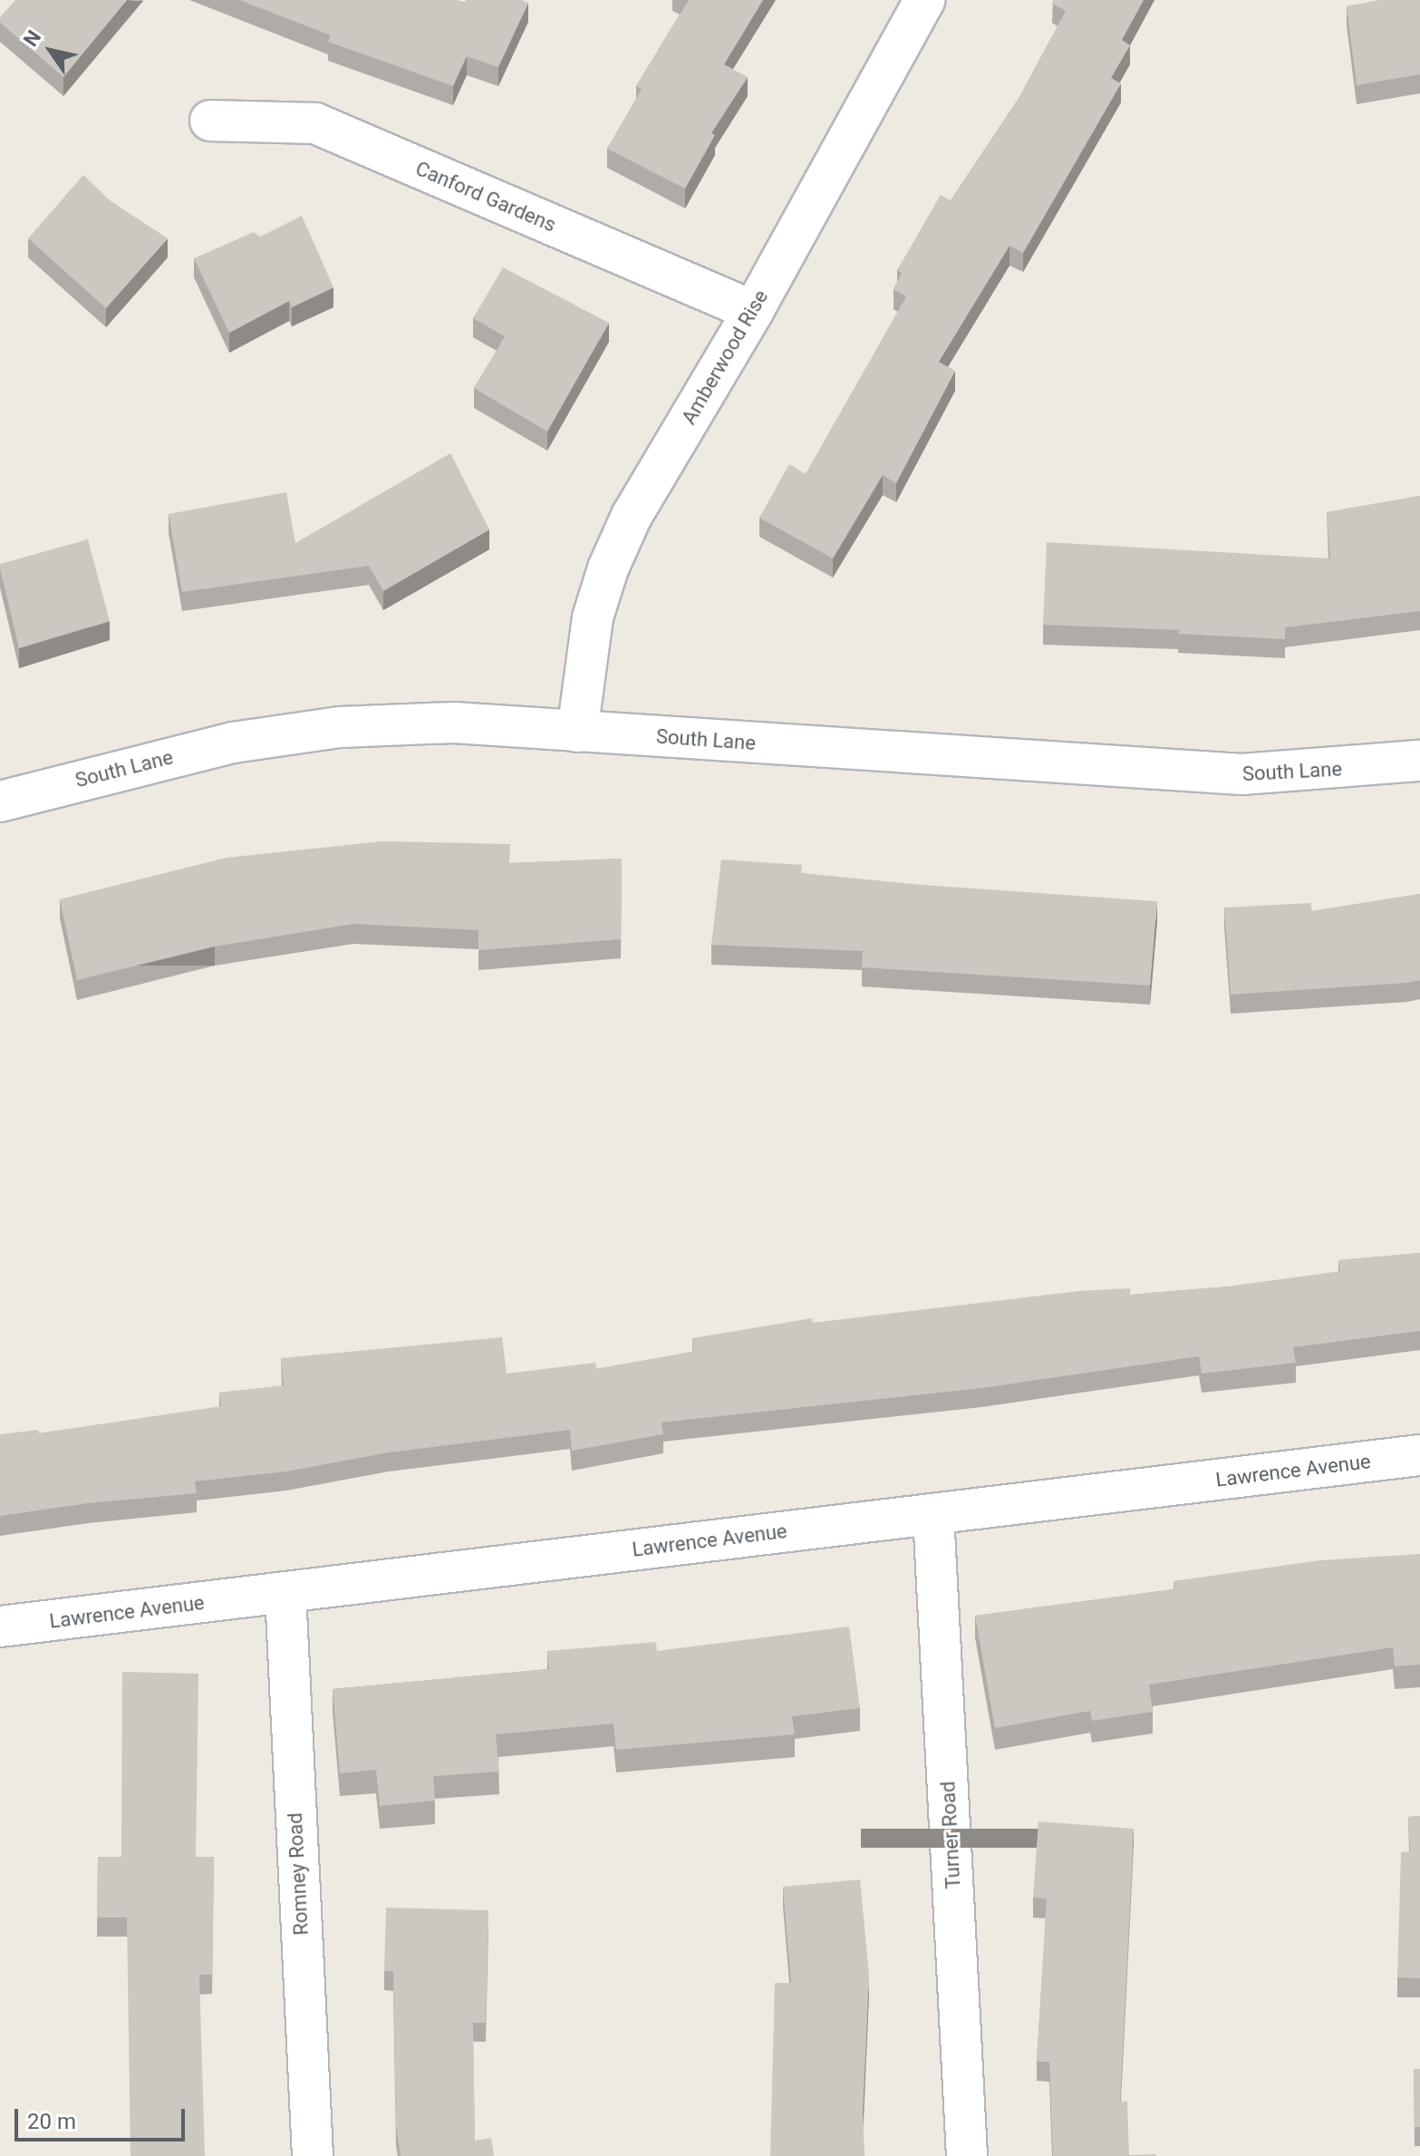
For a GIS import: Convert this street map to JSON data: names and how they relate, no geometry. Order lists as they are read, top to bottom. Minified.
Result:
{"streets":{"street":["Canford Gardens","Amberwood Rise","South Lane","Lawrence Avenue","Turner Road","Romney Road"]},"crossings":[["Canford Gardens","Amberwood Rise"],["Amberwood Rise","South Lane"],["Lawrence Avenue","Turner Road"],["Lawrence Avenue","Romney Road"]],"scale_bar":"20 m","north":"top left"}
